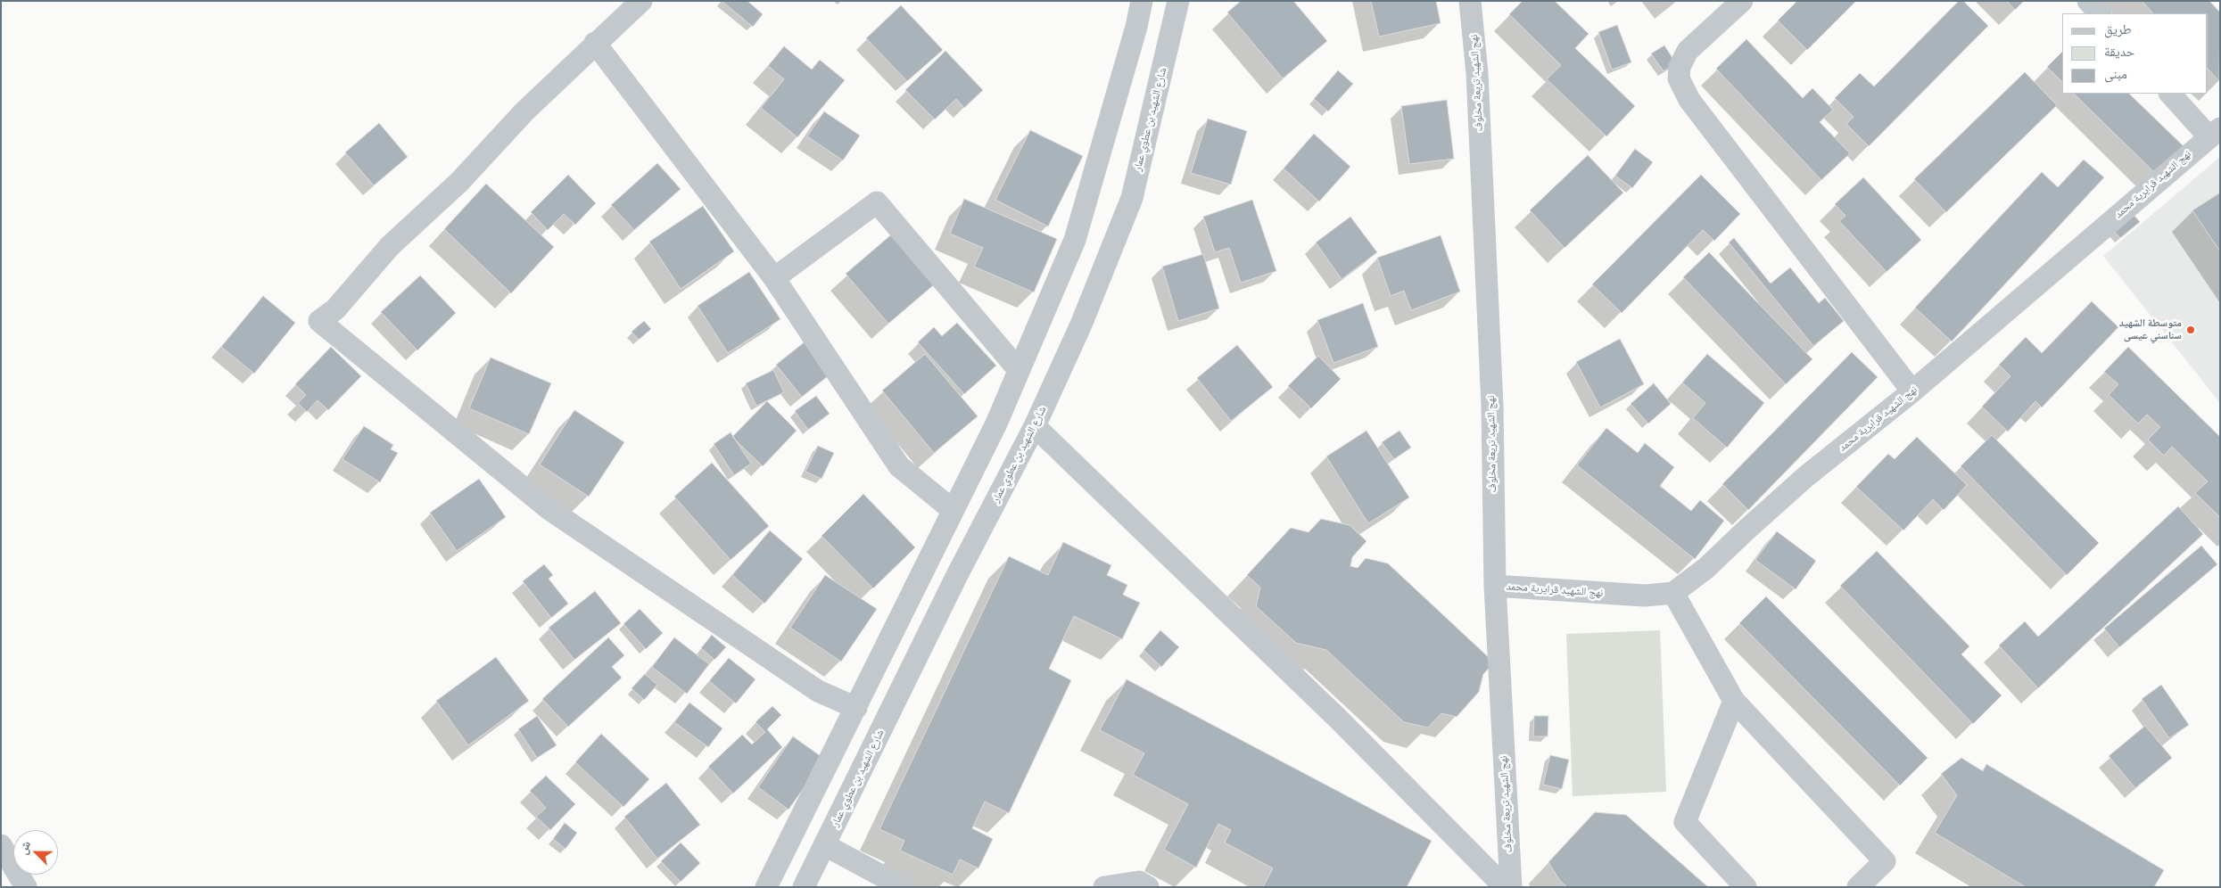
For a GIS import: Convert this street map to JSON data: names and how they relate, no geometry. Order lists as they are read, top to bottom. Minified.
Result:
{"streets":{"street":["نهج الشهيد تريعة مخلوف","شارع الشهيد بن عطوي عمار","نهج الشهيد قرايرية محمد"]},"crossings":[["نهج الشهيد تريعة مخلوف","نهج الشهيد قرايرية محمد"]],"places":["متوسطة الشهيد سناسني عيسى"],"legend":["طريق","حديقة","مبنى"],"north":"top left"}
